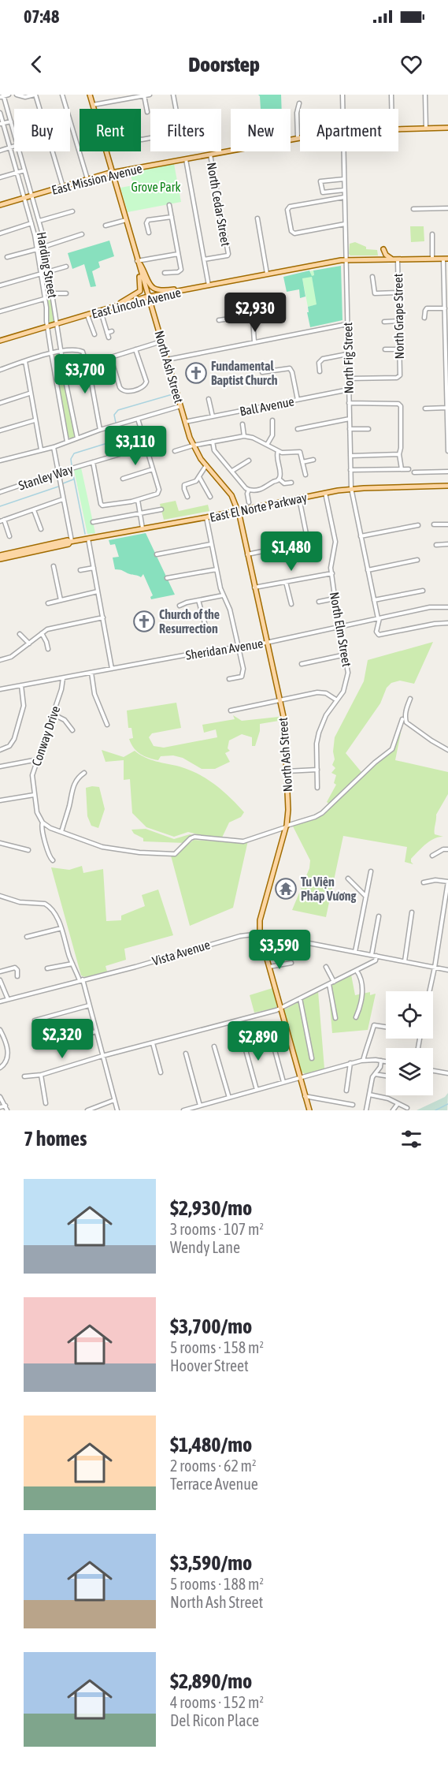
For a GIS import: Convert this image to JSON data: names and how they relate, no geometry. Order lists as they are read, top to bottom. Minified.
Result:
{"streets":{"main road":["East Mission Avenue","East Lincoln Avenue","North Ash Street","East El Norte Parkway"],"street":["North Cedar Street","Harding Street","North Grape Street","North Fig Street","Ball Avenue","Stanley Way","North Elm Street","Sheridan Avenue","Conway Drive","Vista Avenue"]},"crossings":[["East Mission Avenue","North Cedar Street"],["East Mission Avenue","Harding Street"],["East Mission Avenue","North Ash Street"],["Harding Street","East Lincoln Avenue"],["East Lincoln Avenue","North Grape Street"],["East Lincoln Avenue","North Fig Street"],["East Lincoln Avenue","North Ash Street"],["North Grape Street","North Fig Street"],["North Fig Street","Ball Avenue"],["North Fig Street","East El Norte Parkway"],["North Fig Street","Sheridan Avenue"],["North Ash Street","Ball Avenue"],["North Ash Street","East El Norte Parkway"],["North Ash Street","Sheridan Avenue"],["North Ash Street","Vista Avenue"],["East El Norte Parkway","North Elm Street"],["North Elm Street","Sheridan Avenue"],["Sheridan Avenue","Conway Drive"]],"parks":["Grove Park"],"places":{"church":["Fundamental Baptist Church","Church of the Resurrection"],"temple":["Tu Viện Pháp Vương"]},"page":{"status":"07:48","header":"Doorstep","chip":["Buy","Rent","Filters","New","Apartment"],"price":["$2,930","$3,700","$3,110","$1,480","$3,590","$2,320","$2,890"],"heading":"7 homes","list":[{"name":"$2,930/mo","note":"3 rooms · 107 m² · Wendy Lane"},{"name":"$3,700/mo","note":"5 rooms · 158 m² · Hoover Street"},{"name":"$1,480/mo","note":"2 rooms · 62 m² · Terrace Avenue"},{"name":"$3,590/mo","note":"5 rooms · 188 m² · North Ash Street"},{"name":"$2,890/mo","note":"4 rooms · 152 m² · Del Ricon Place"}]}}
